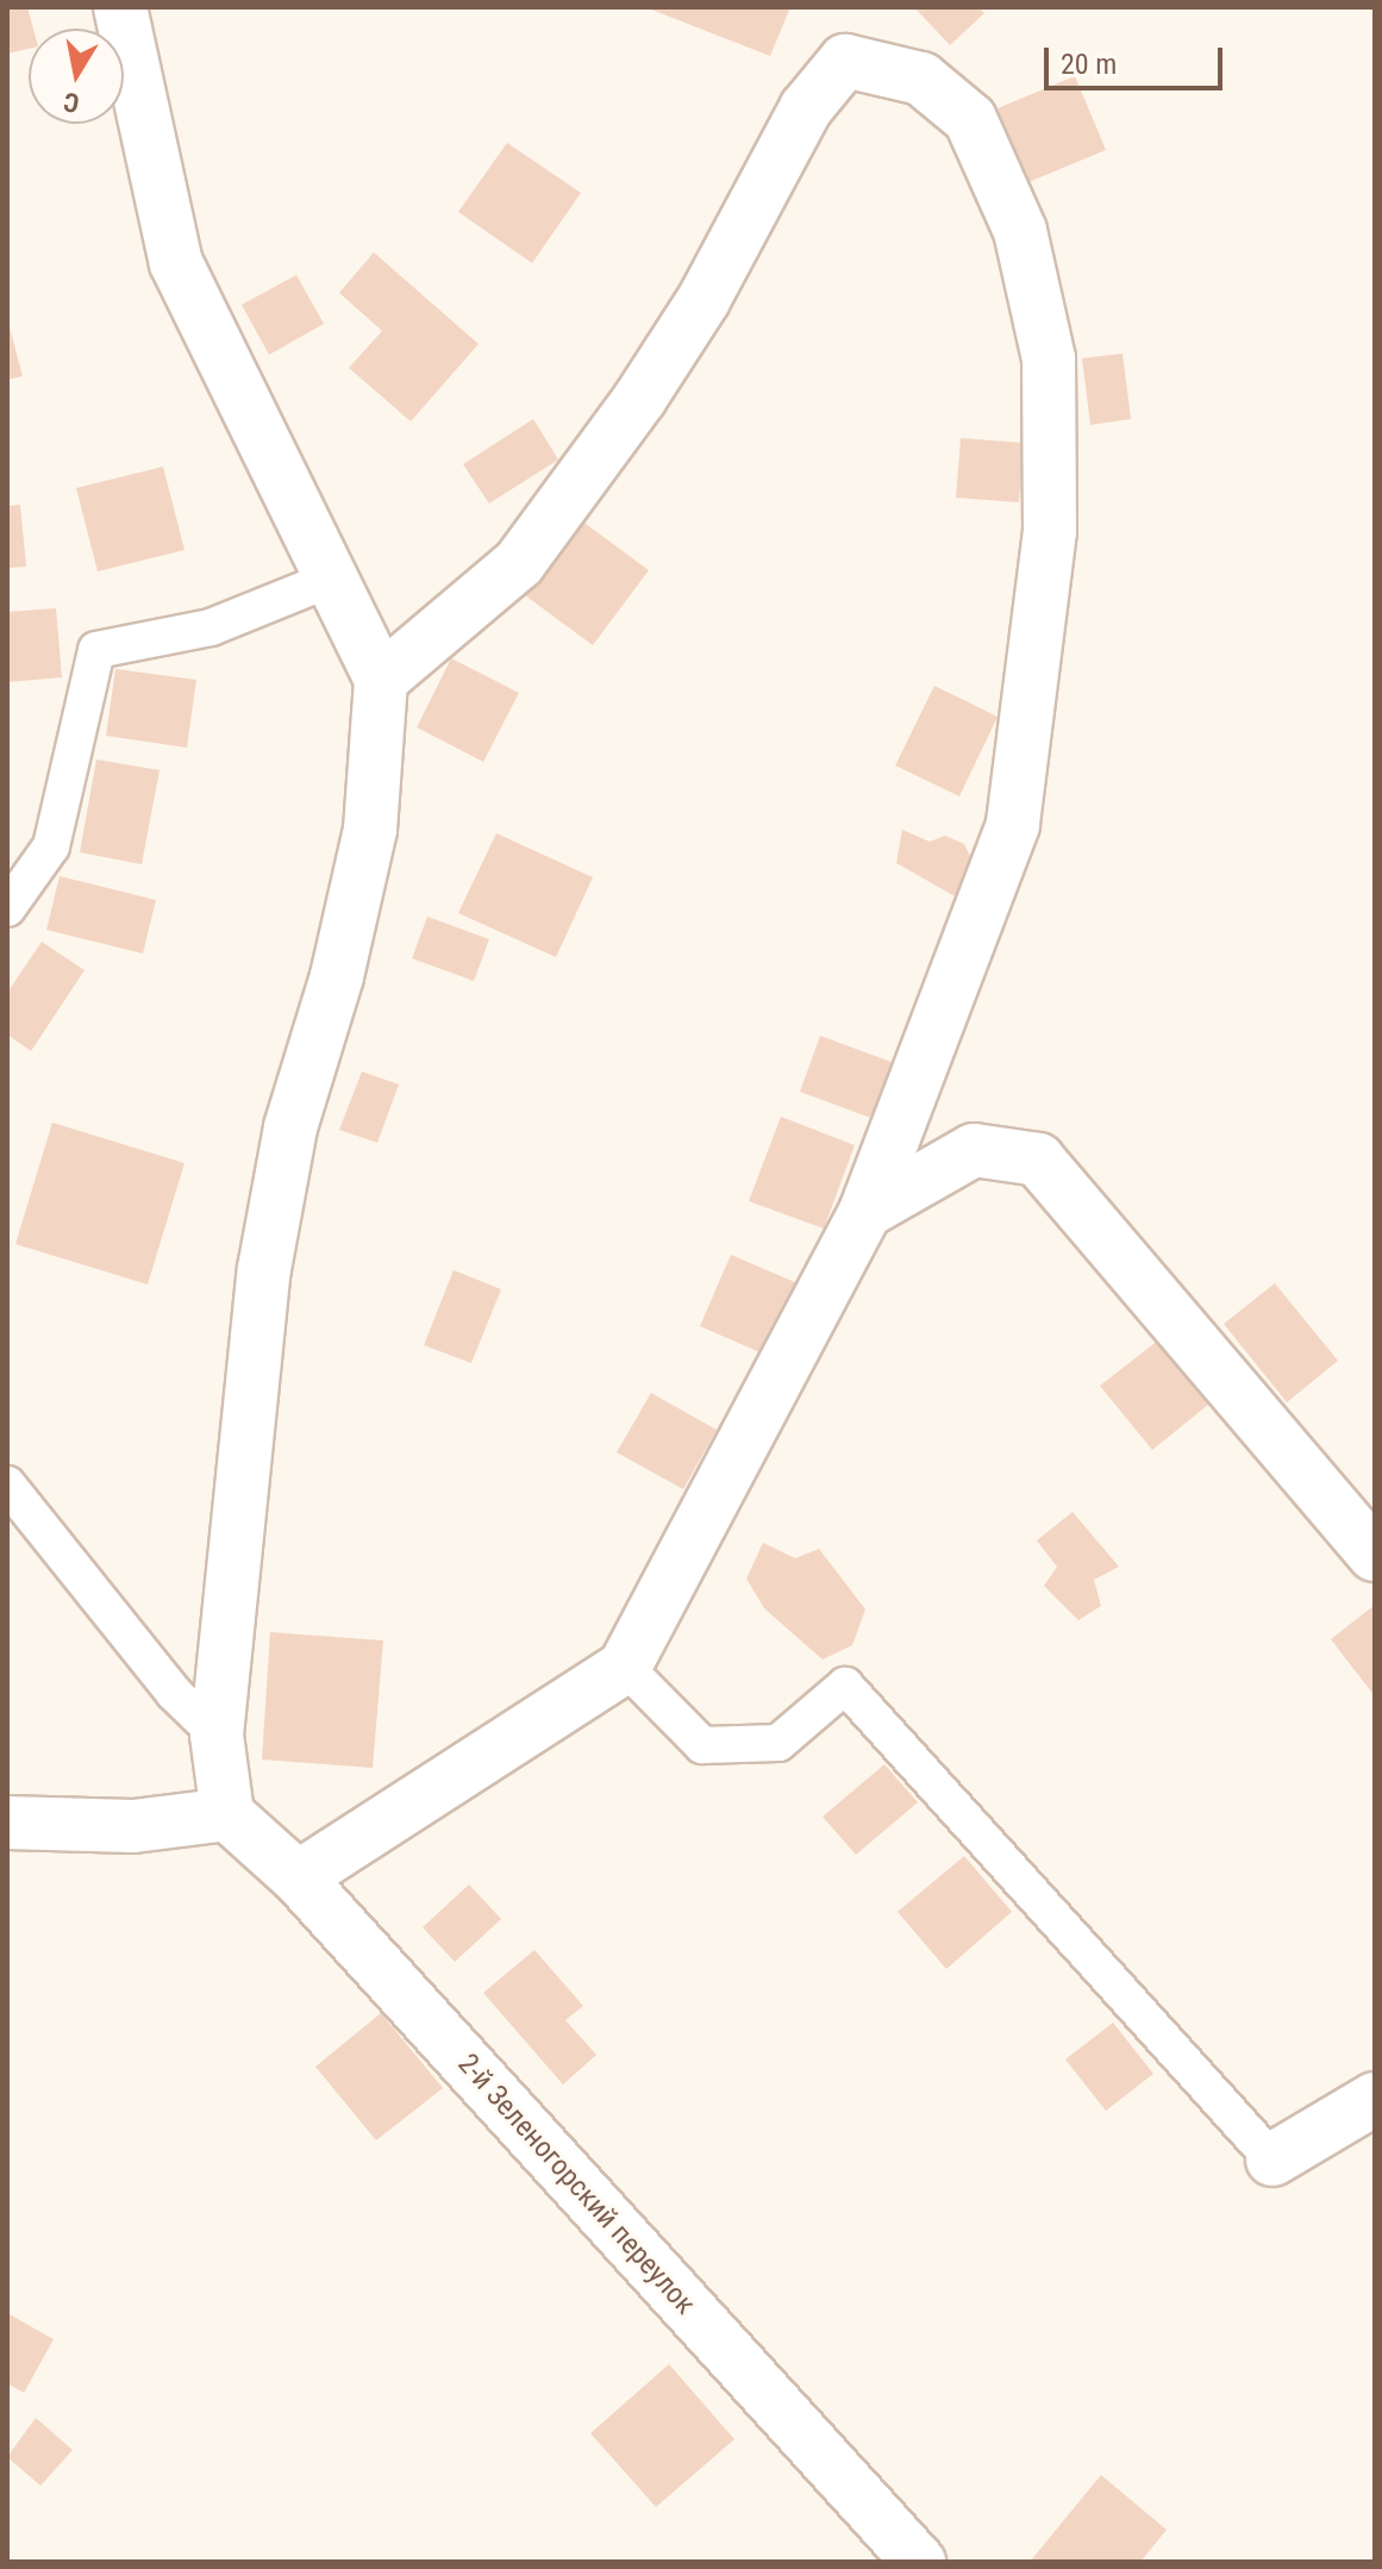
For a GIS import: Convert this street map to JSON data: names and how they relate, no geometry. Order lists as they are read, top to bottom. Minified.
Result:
{"streets":{"street":["2-й Зеленогорский переулок"]},"scale_bar":"20 m","north":"bottom"}
